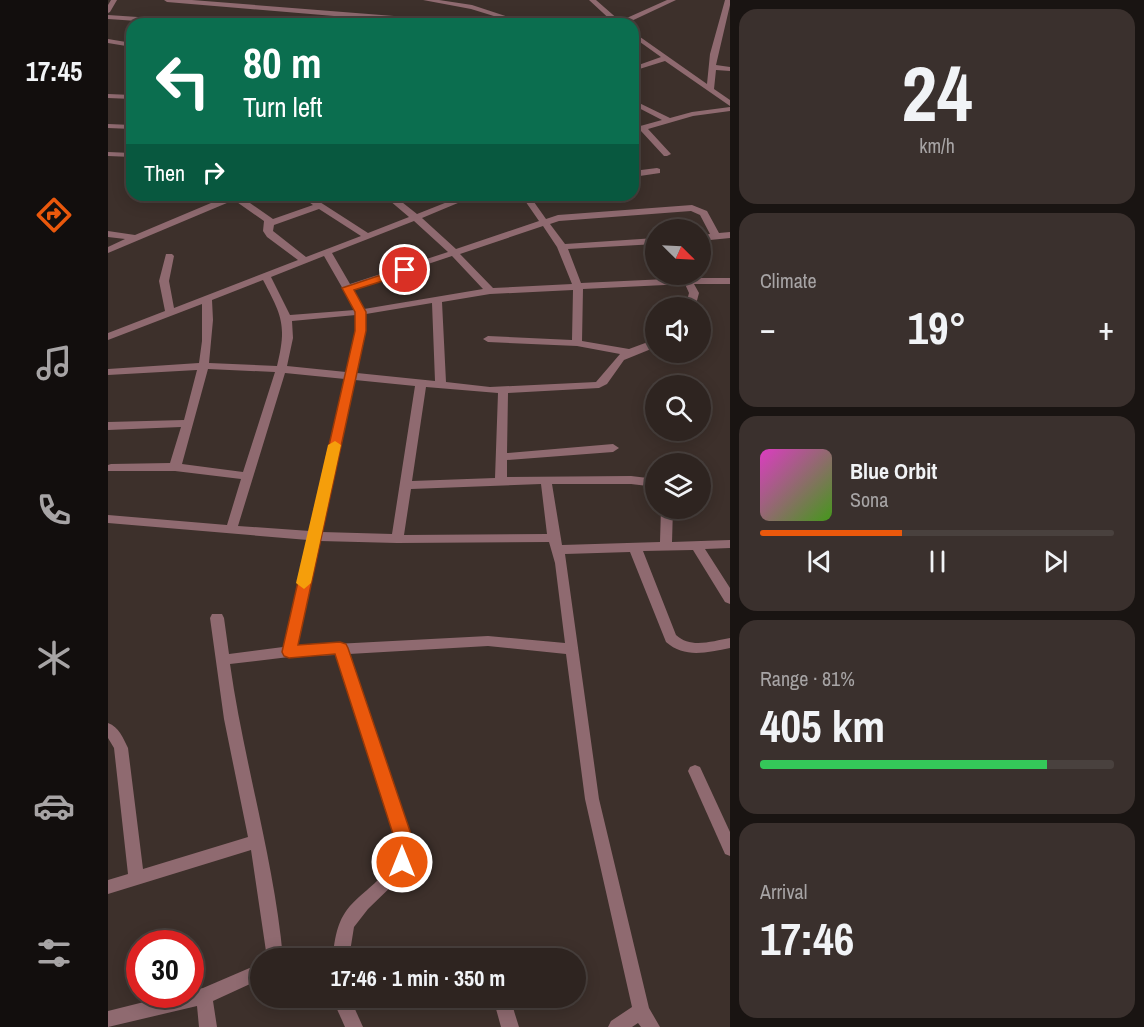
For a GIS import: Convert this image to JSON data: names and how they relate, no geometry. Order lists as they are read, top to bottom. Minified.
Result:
{"north":"bottom right","page":{"tabs":"17:45","tile":[["24","km/h"],"Climate",["Range · 81%","405 km"],["Arrival","17:46"]],"turn":["80 m","Turn left"],"then":"Then","heat":["−","19°","+"],"song":["Blue Orbit","Sona"],"limit":"30","trip":"17:46 · 1 min · 350 m"}}
